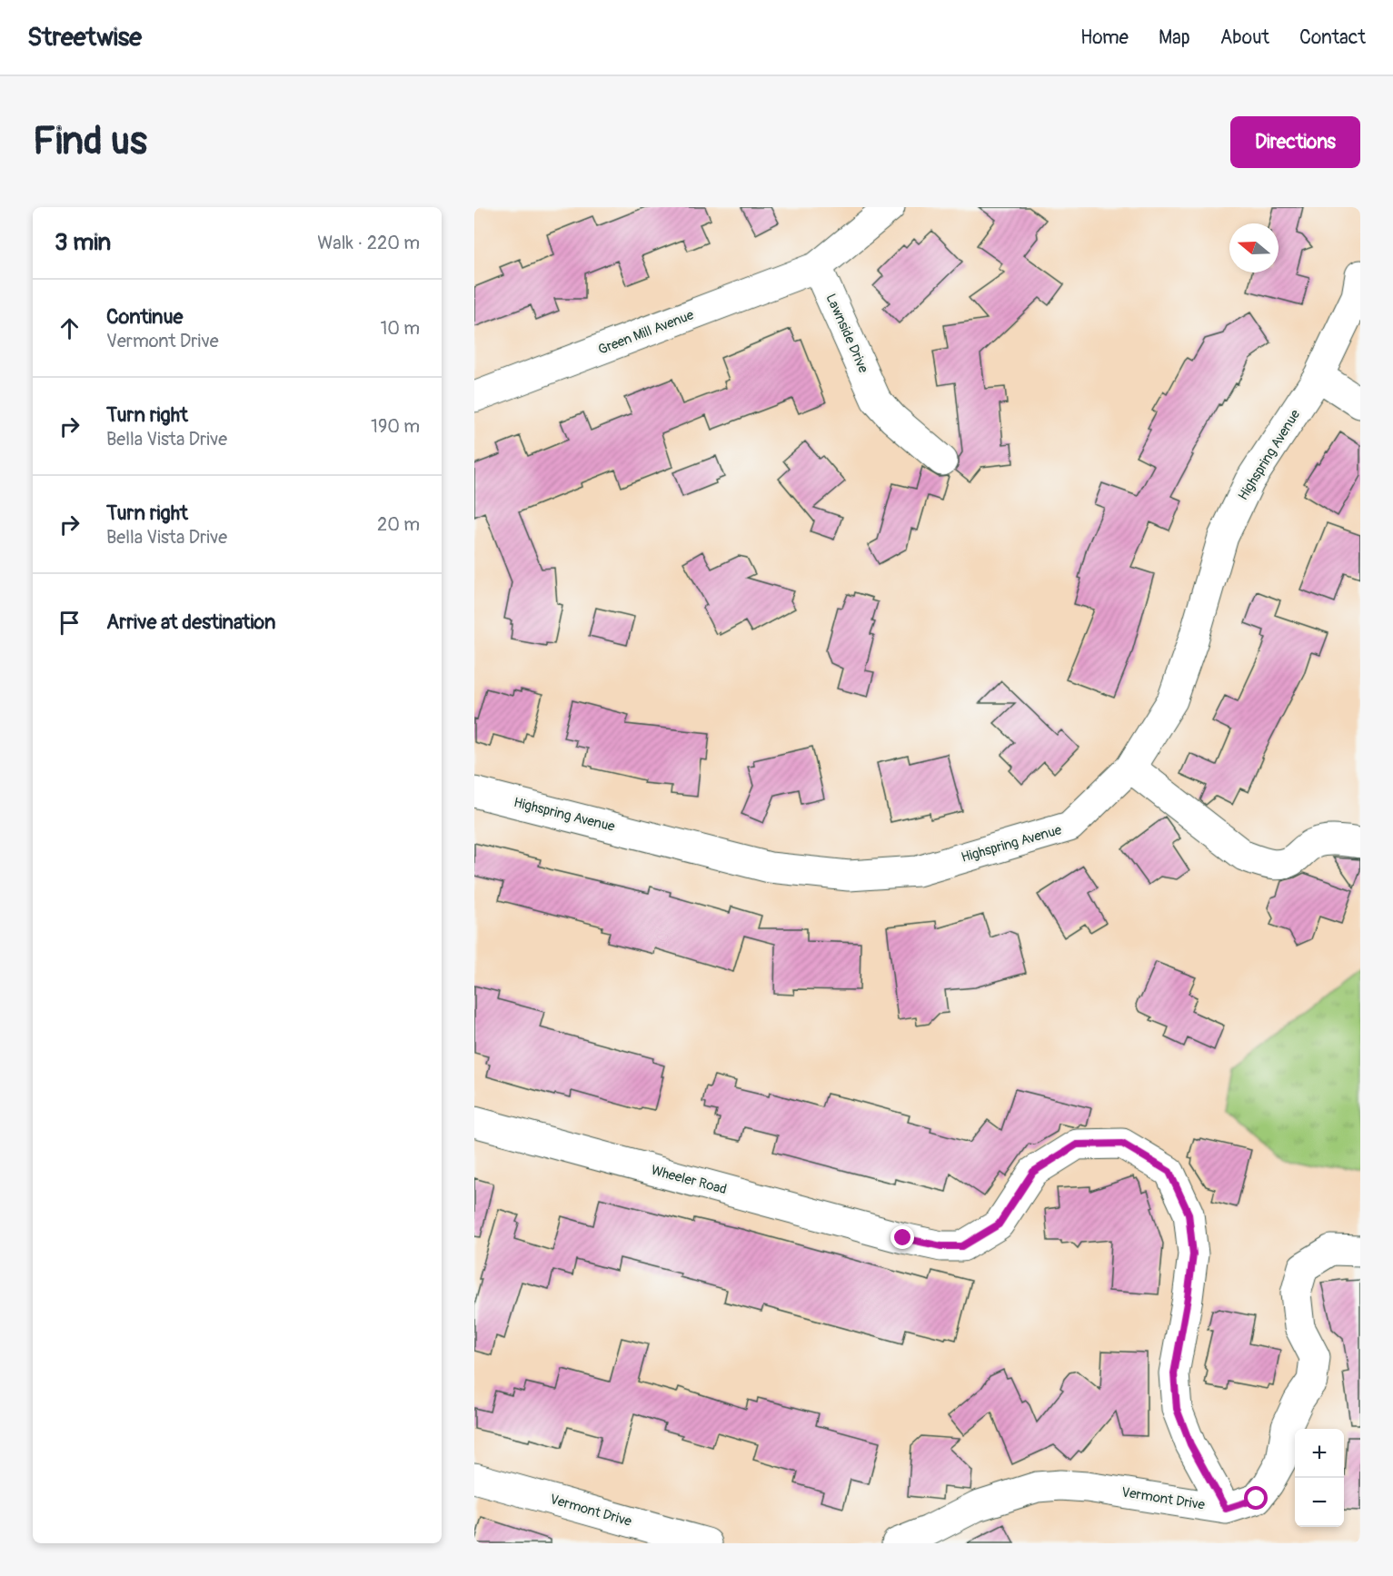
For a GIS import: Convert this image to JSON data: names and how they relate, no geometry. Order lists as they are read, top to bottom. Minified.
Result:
{"streets":{"street":["Green Mill Avenue","Lawnside Drive","Highspring Avenue","Wheeler Road","Vermont Drive"]},"crossings":[["Green Mill Avenue","Lawnside Drive"],["Wheeler Road","Vermont Drive"]],"north":"left","page":{"header":"Streetwise","nav":["Home","Map","About","Contact"],"buttons":"Directions","title":"Find us","heading":["3 min","Walk · 220 m"],"list":[["Continue","Vermont Drive","10 m"],["Turn right","Bella Vista Drive","190 m"],["Turn right","Bella Vista Drive","20 m"],"Arrive at destination"],"map_buttons":["+","−"]}}
